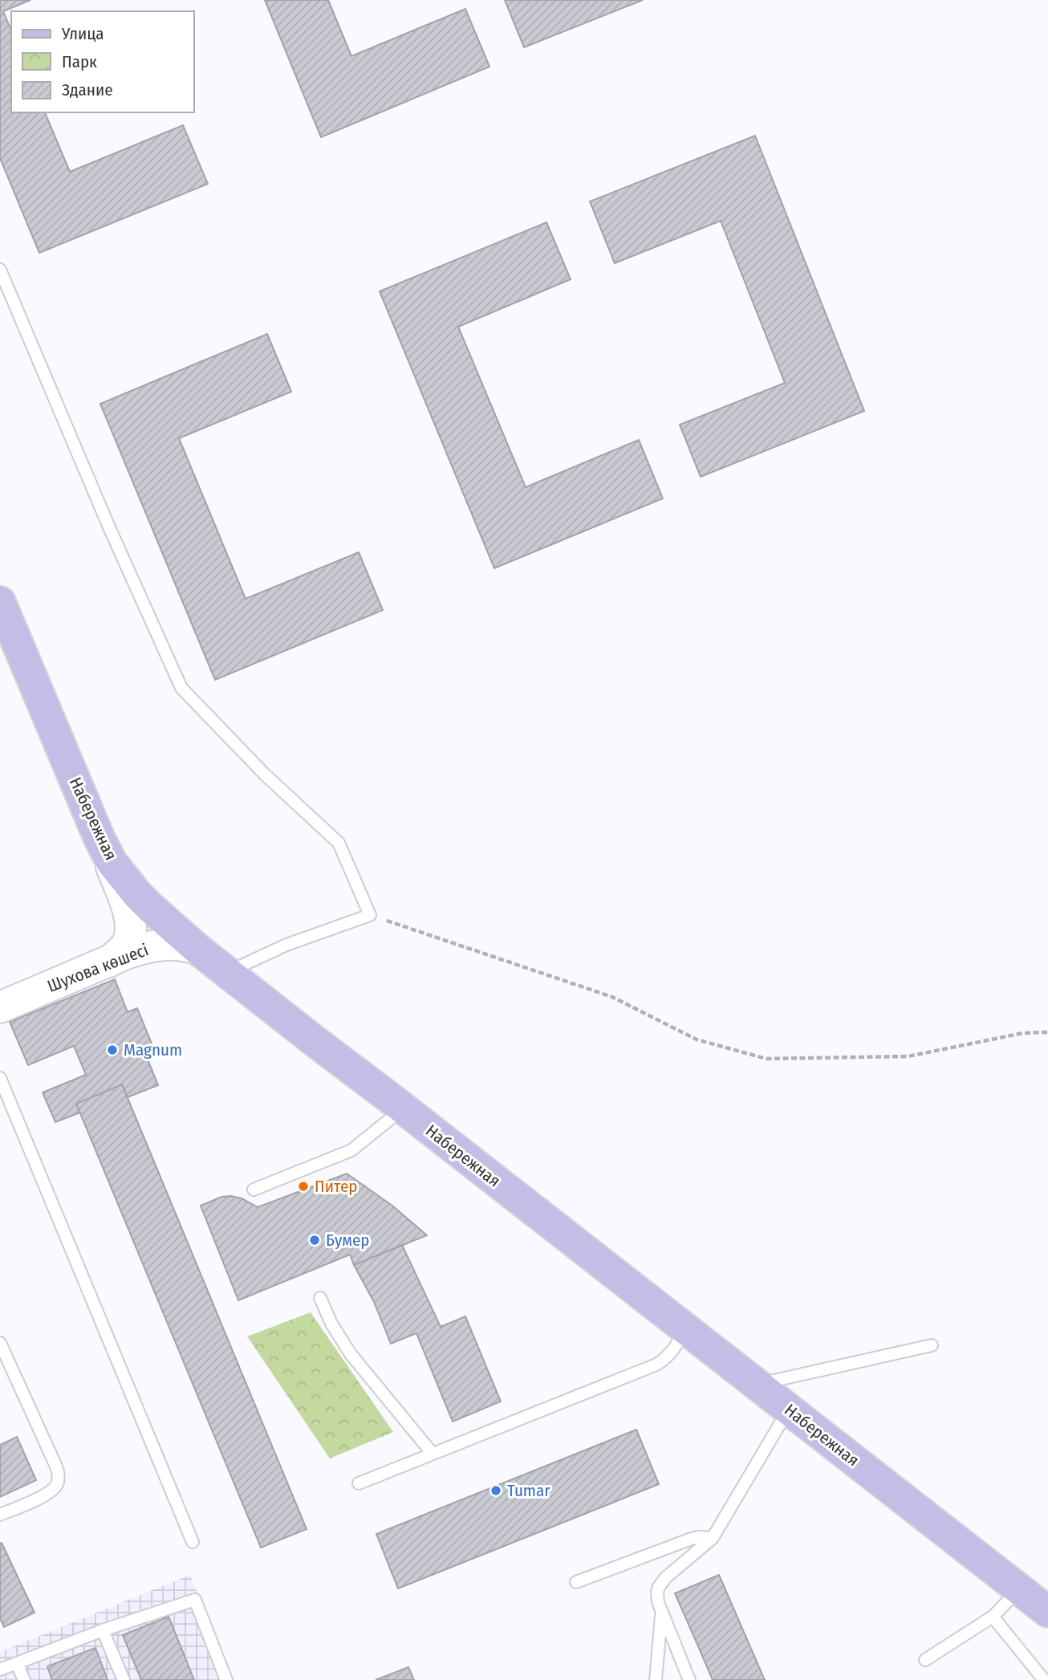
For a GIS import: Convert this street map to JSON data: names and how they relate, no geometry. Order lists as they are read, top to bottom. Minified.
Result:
{"streets":{"main road":["Набережная"],"street":["Шухова көшесі"]},"crossings":[["Набережная","Шухова көшесі"]],"places":["Magnum","Питер","Бумер","Tumar"],"legend":["Улица","Парк","Здание"]}
